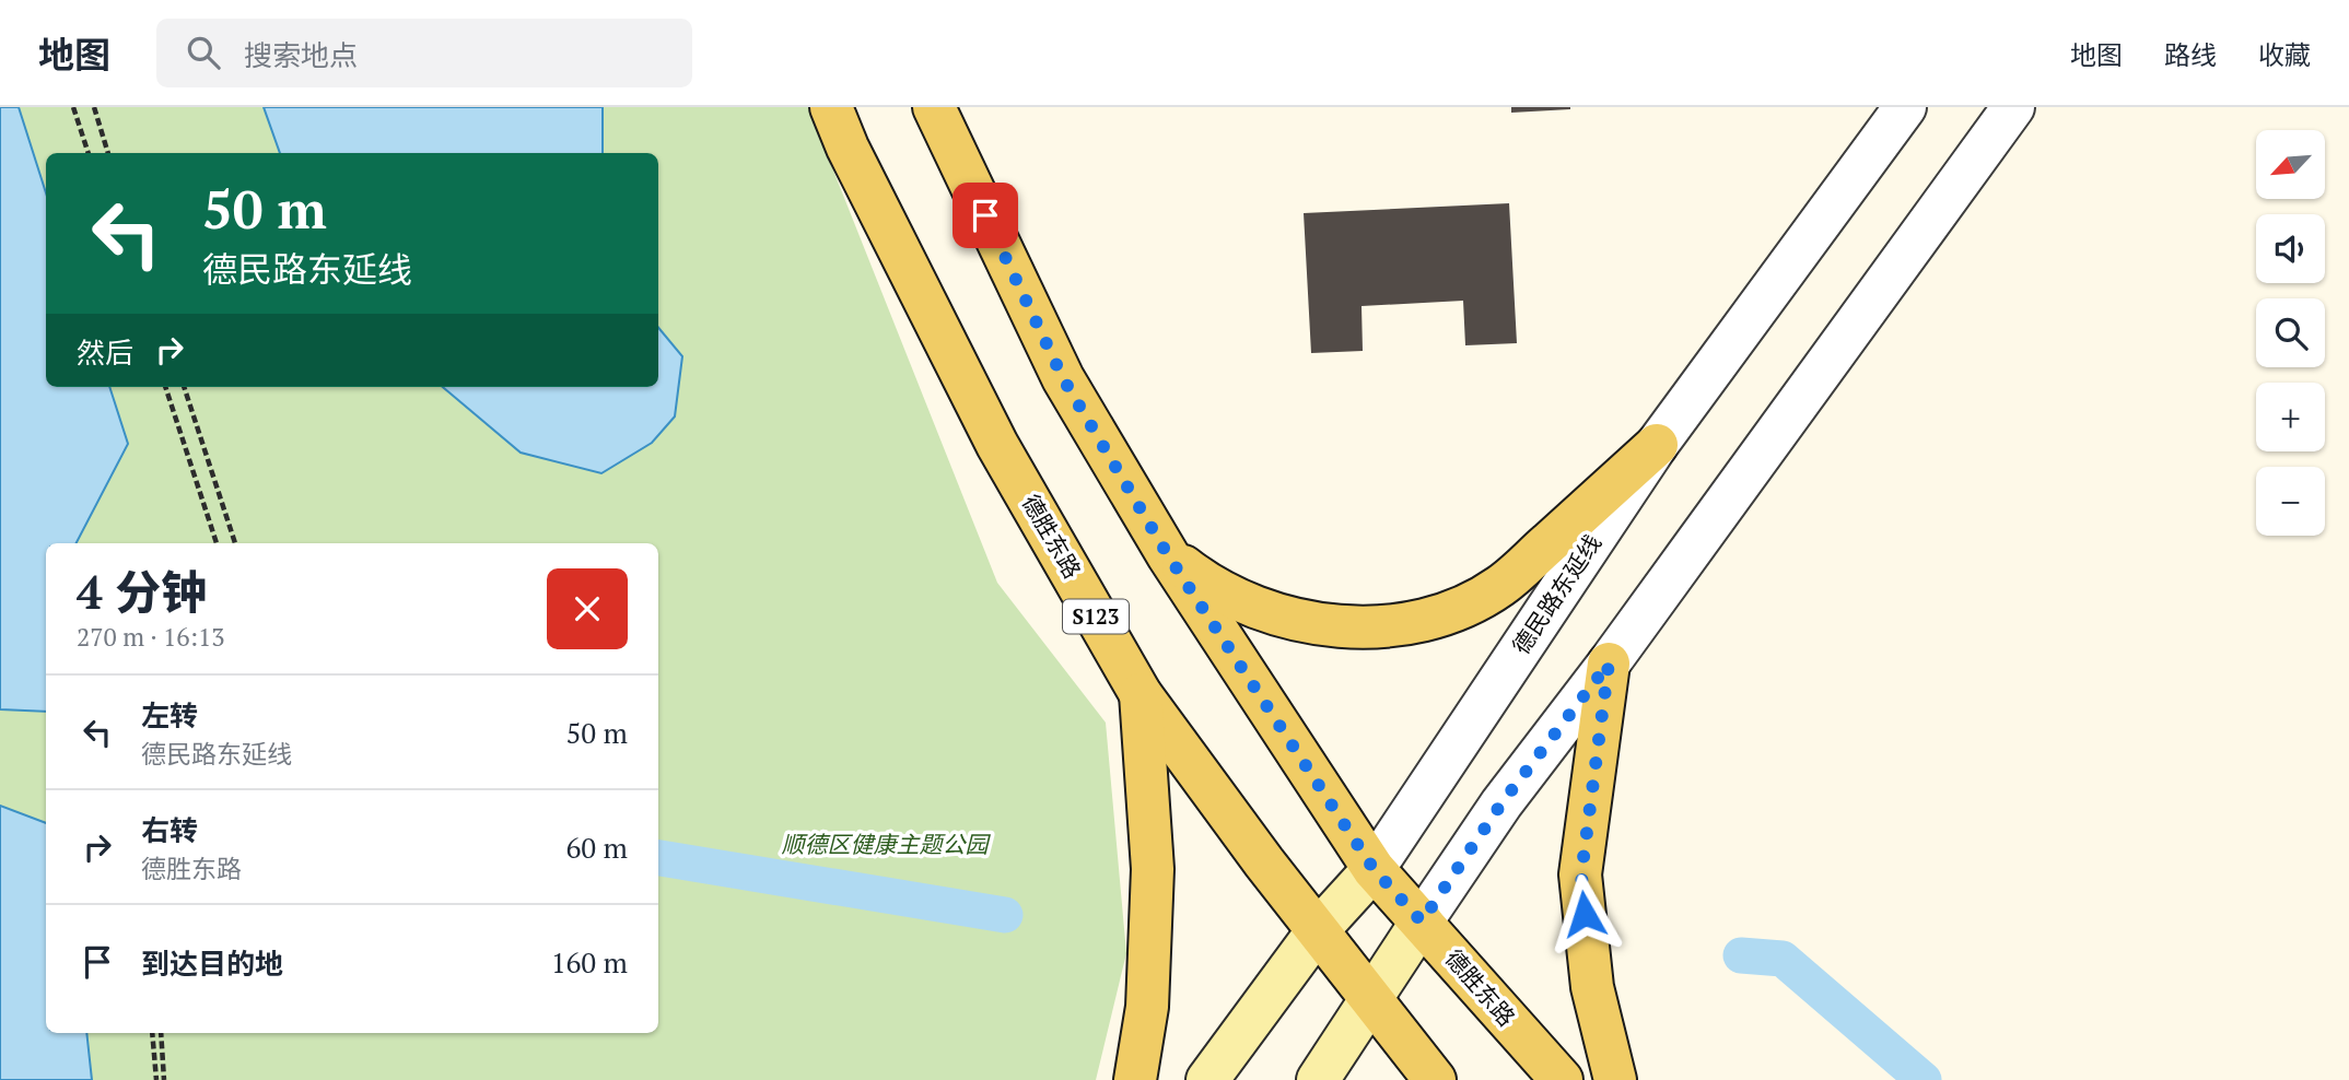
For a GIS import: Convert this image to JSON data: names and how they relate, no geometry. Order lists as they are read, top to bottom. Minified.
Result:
{"streets":{"main road":["德胜东路","德民路东延线","S123"]},"crossings":[["德胜东路","德民路东延线"]],"parks":["顺德区健康主题公园"],"north":"bottom left","page":{"header":"地图","search":"搜索地点","nav":["地图","路线","收藏"],"map_buttons":["+","−"],"turn":["50 m","德民路东延线"],"then":"然后","heading":["4 分钟","270 m · 16:13"],"list":[{"name":"左转","note":"德民路东延线","value":"50 m"},{"name":"右转","note":"德胜东路","value":"60 m"},{"name":"到达目的地","value":"160 m"}]}}
